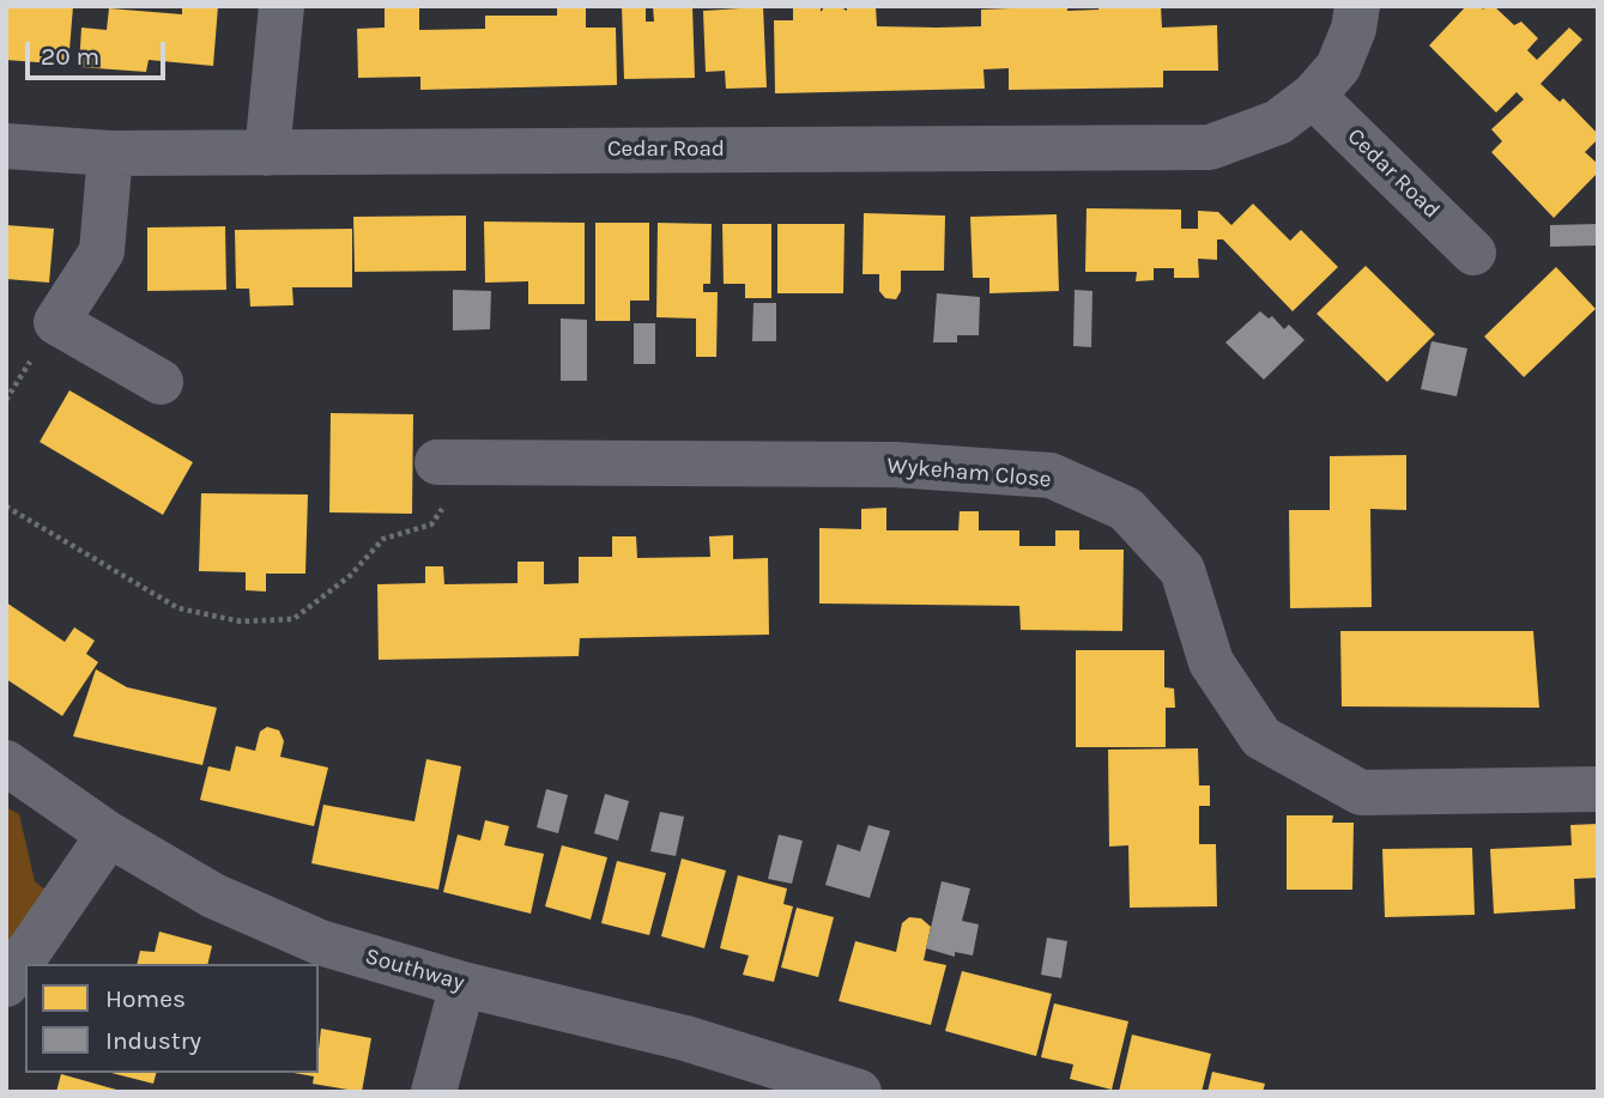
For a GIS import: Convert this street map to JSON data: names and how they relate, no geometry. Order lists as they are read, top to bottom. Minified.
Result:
{"streets":{"street":["Cedar Road","Wykeham Close","Southway"]},"legend":["Homes","Industry"],"scale_bar":"20 m"}
